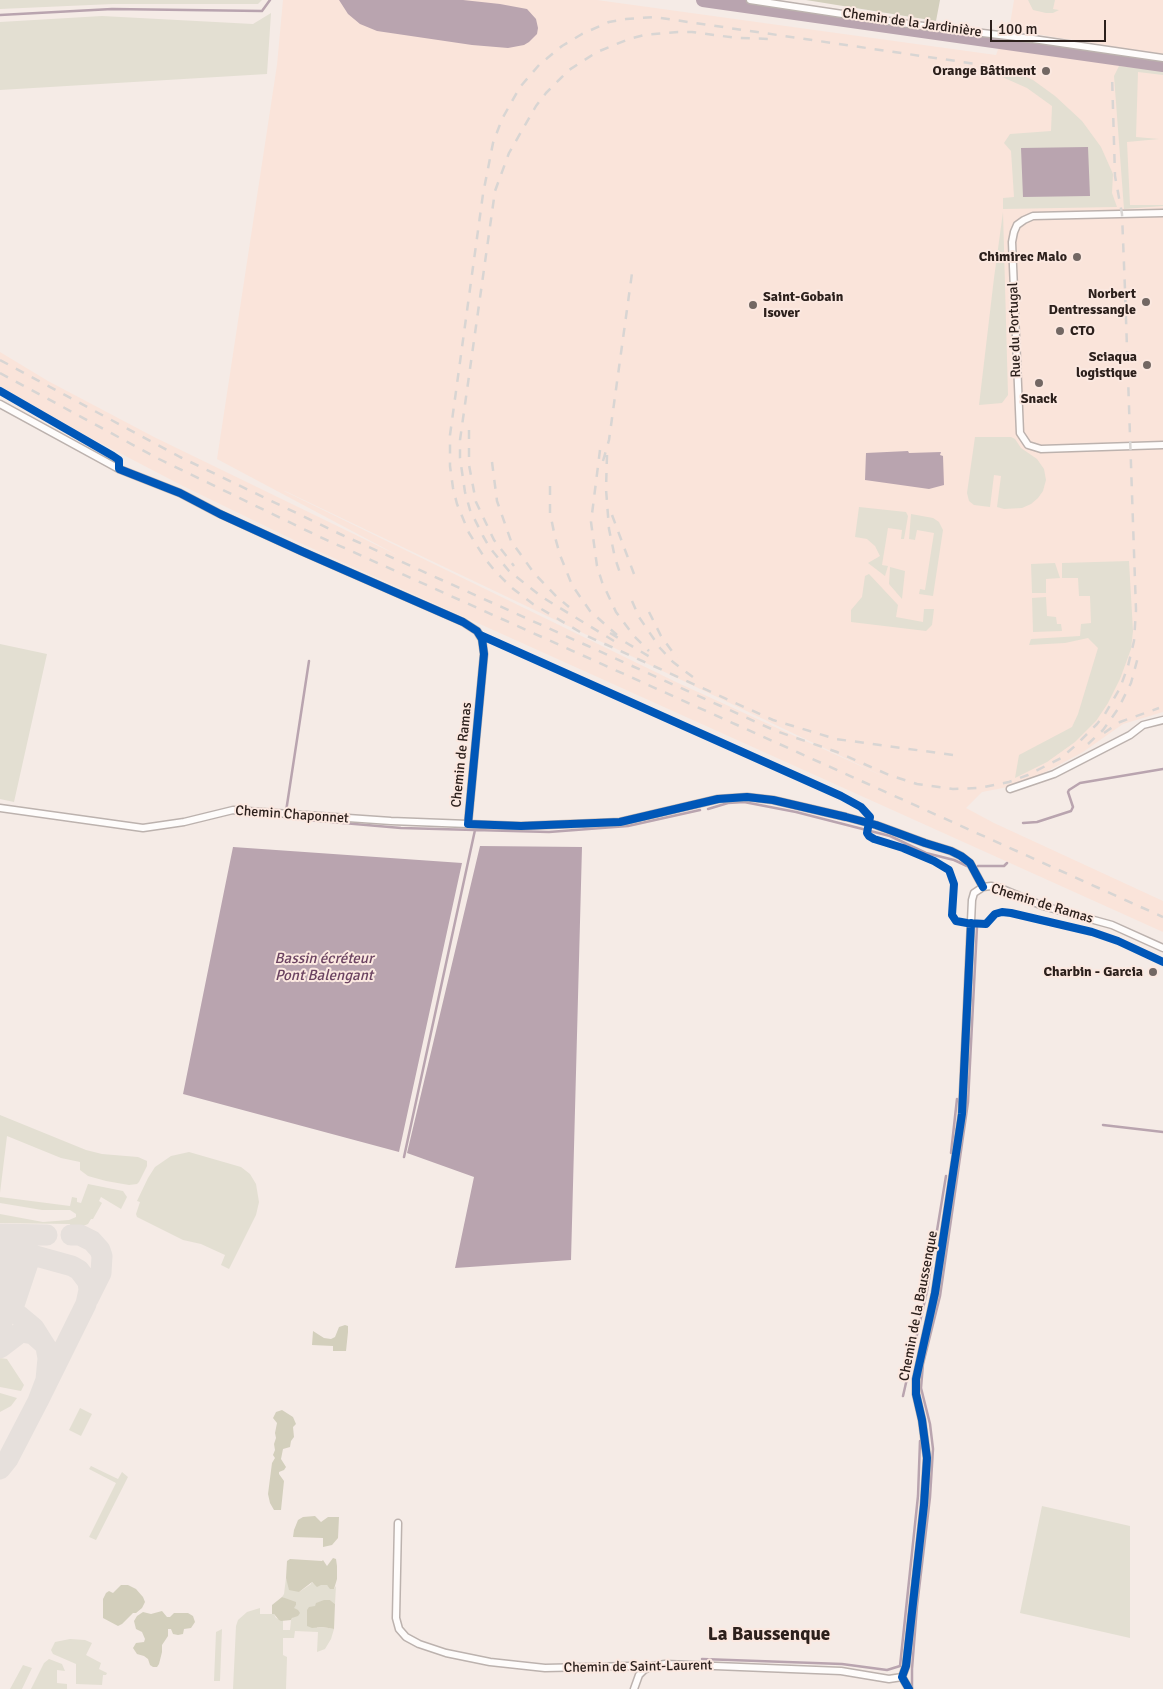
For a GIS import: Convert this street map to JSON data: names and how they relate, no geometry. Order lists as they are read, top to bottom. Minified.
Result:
{"streets":{"street":["Chemin de la Jardinière","Rue du Portugal","Chemin de Ramas","Chemin Chaponnet","Chemin de la Baussenque","Chemin de Saint-Laurent"]},"crossings":[["Chemin de Ramas","Chemin Chaponnet"],["Chemin de Ramas","Chemin de la Baussenque"],["Chemin de la Baussenque","Chemin de Saint-Laurent"]],"districts":["La Baussenque"],"water":["Bassin écréteur Pont Balengant"],"places":["Orange Bâtiment","Chimirec Malo","Norbert Dentressangle","Saint-Gobain Isover","CTO","Sciaqua logistique","Snack","Charbin - Garcia"],"scale_bar":"100 m"}
